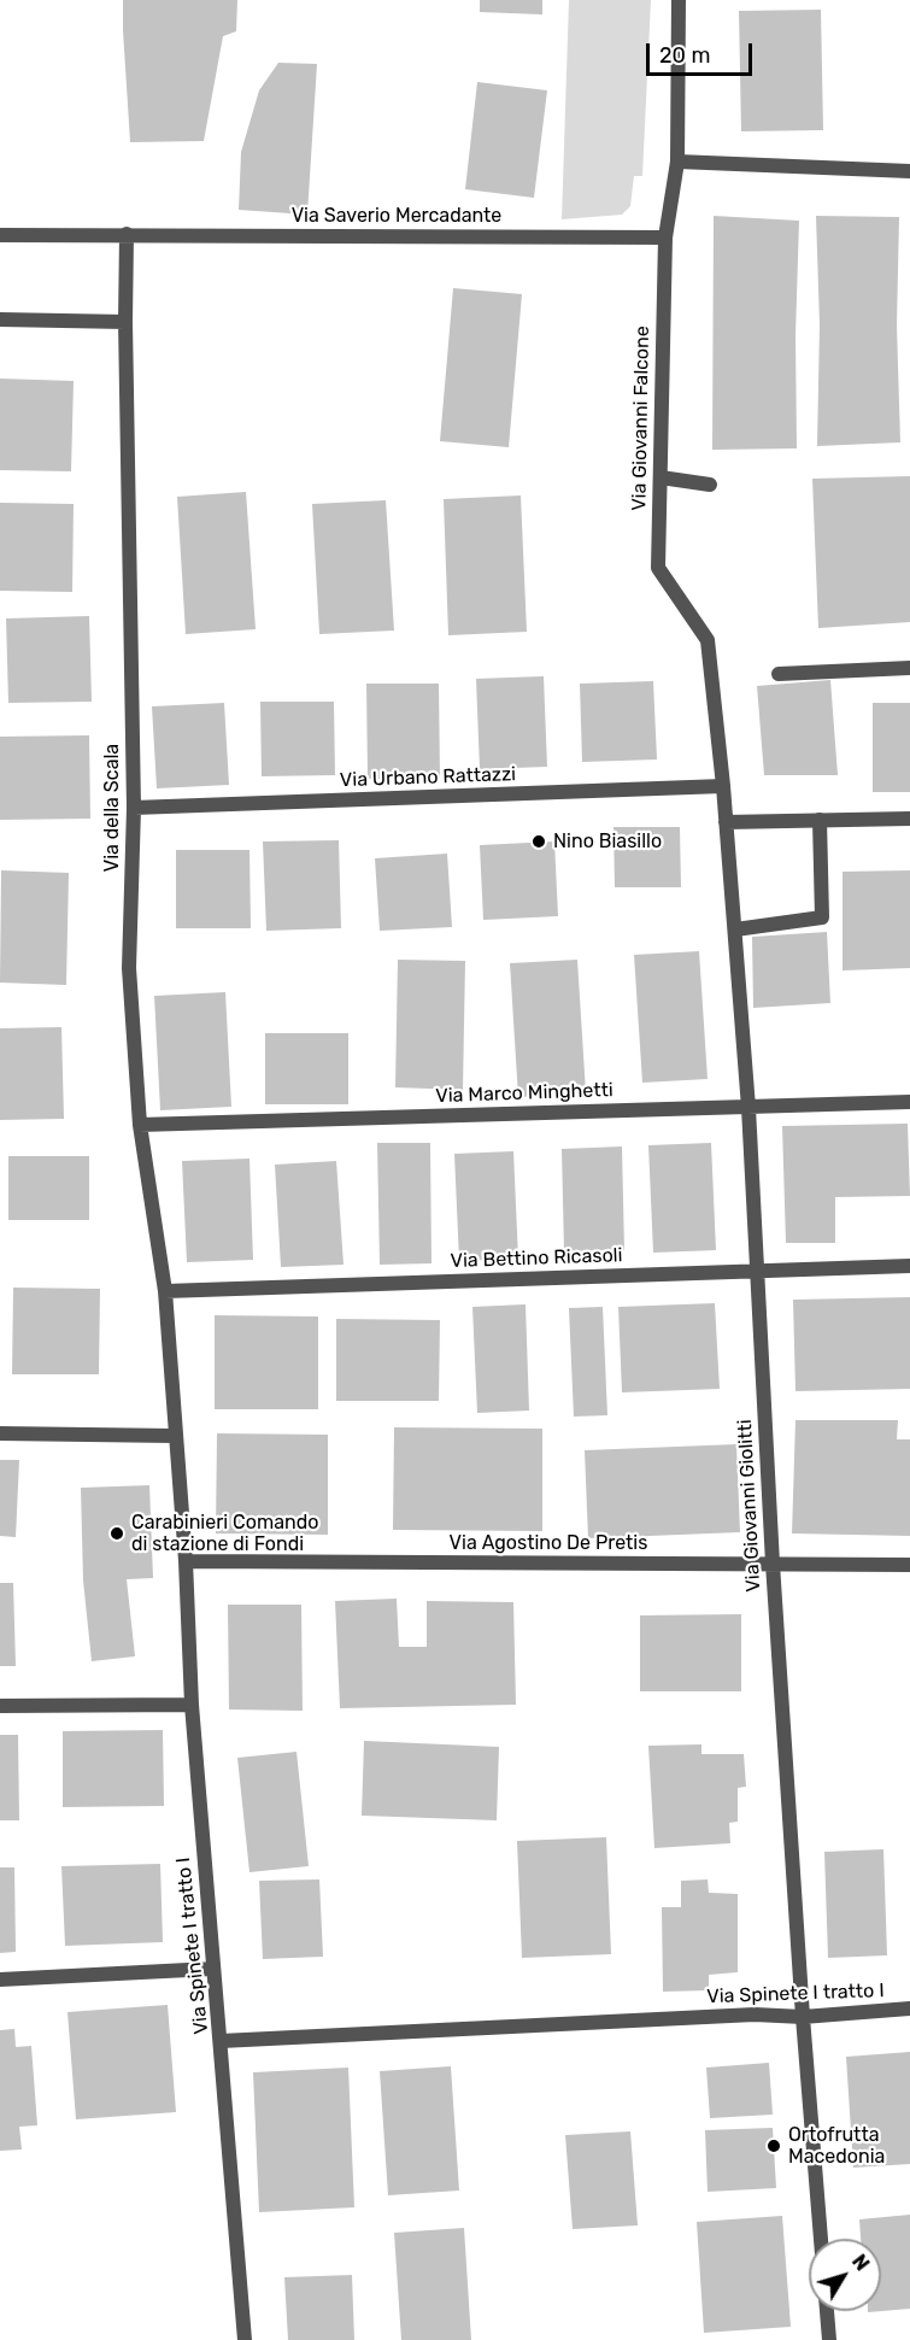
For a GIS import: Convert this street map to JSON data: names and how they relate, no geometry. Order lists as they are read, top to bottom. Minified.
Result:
{"streets":{"street":["Via Saverio Mercadante","Via Giovanni Falcone","Via Urbano Rattazzi","Via della Scala","Via Marco Minghetti","Via Bettino Ricasoli","Via Giovanni Giolitti","Via Agostino De Pretis","Via Spinete I tratto I"]},"crossings":[["Via Saverio Mercadante","Via Giovanni Falcone"],["Via Saverio Mercadante","Via della Scala"],["Via Giovanni Falcone","Via Urbano Rattazzi"],["Via Giovanni Falcone","Via Giovanni Giolitti"],["Via Urbano Rattazzi","Via della Scala"],["Via della Scala","Via Marco Minghetti"],["Via della Scala","Via Bettino Ricasoli"],["Via della Scala","Via Spinete I tratto I"],["Via Marco Minghetti","Via Giovanni Giolitti"],["Via Bettino Ricasoli","Via Giovanni Giolitti"],["Via Bettino Ricasoli","Via Spinete I tratto I"],["Via Giovanni Giolitti","Via Agostino De Pretis"],["Via Giovanni Giolitti","Via Spinete I tratto I"],["Via Agostino De Pretis","Via Spinete I tratto I"]],"places":["Nino Biasillo","Carabinieri Comando di stazione di Fondi","Ortofrutta Macedonia"],"scale_bar":"20 m","north":"top right"}
